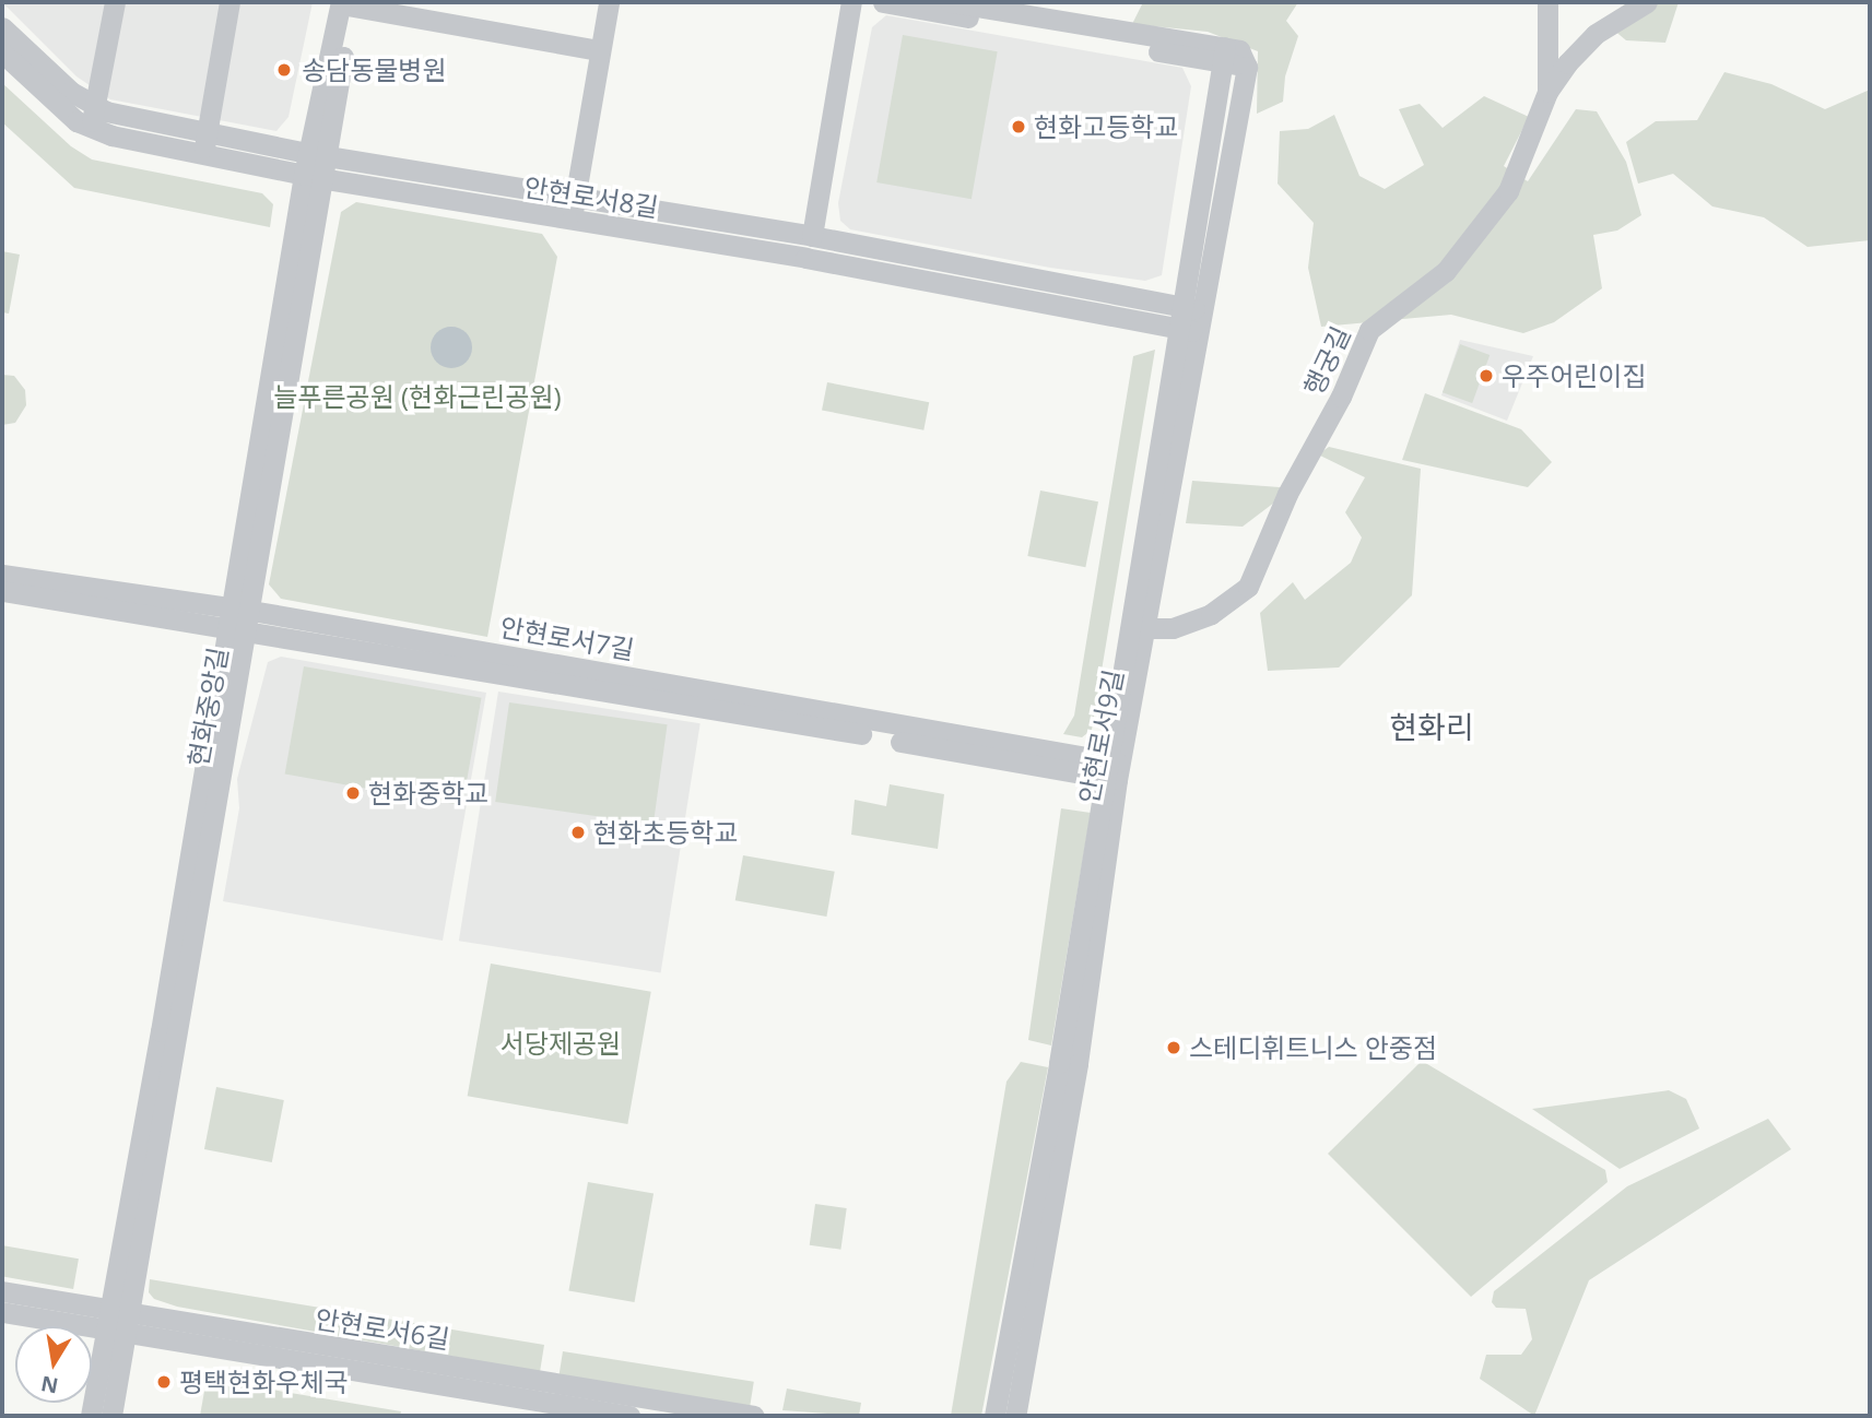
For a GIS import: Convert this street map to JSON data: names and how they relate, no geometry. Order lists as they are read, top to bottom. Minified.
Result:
{"streets":{"street":["안현로서8길","행궁길","안현로서7길","현화중앙길","안현로서9길","안현로서6길"]},"crossings":[["안현로서8길","현화중앙길"],["안현로서8길","안현로서9길"],["행궁길","안현로서9길"],["안현로서7길","현화중앙길"],["안현로서7길","안현로서9길"],["현화중앙길","안현로서6길"]],"districts":["현화리"],"parks":["늘푸른공원 (현화근린공원)","서당제공원"],"places":["송담동물병원","현화고등학교","우주어린이집","현화중학교","현화초등학교","스테디휘트니스 안중점","평택현화우체국"],"north":"bottom"}
